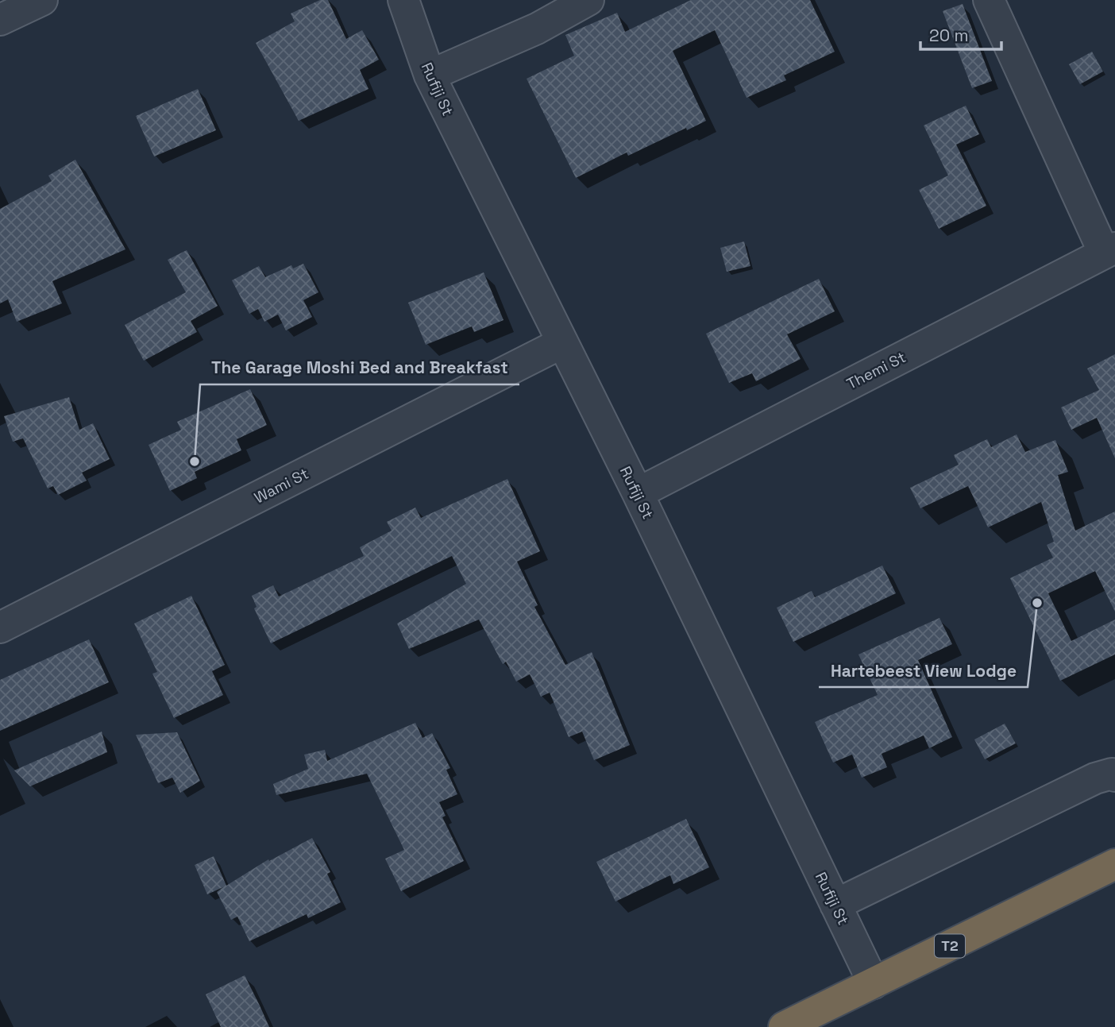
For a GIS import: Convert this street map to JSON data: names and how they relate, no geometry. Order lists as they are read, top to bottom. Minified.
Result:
{"streets":{"highway":["T2"],"street":["Rufiji St","Themi St","Wami St"]},"crossings":[["Rufiji St","Themi St"],["Rufiji St","Wami St"],["Rufiji St","T2"]],"places":["The Garage Moshi Bed and Breakfast","Hartebeest View Lodge"],"scale_bar":"20 m"}
